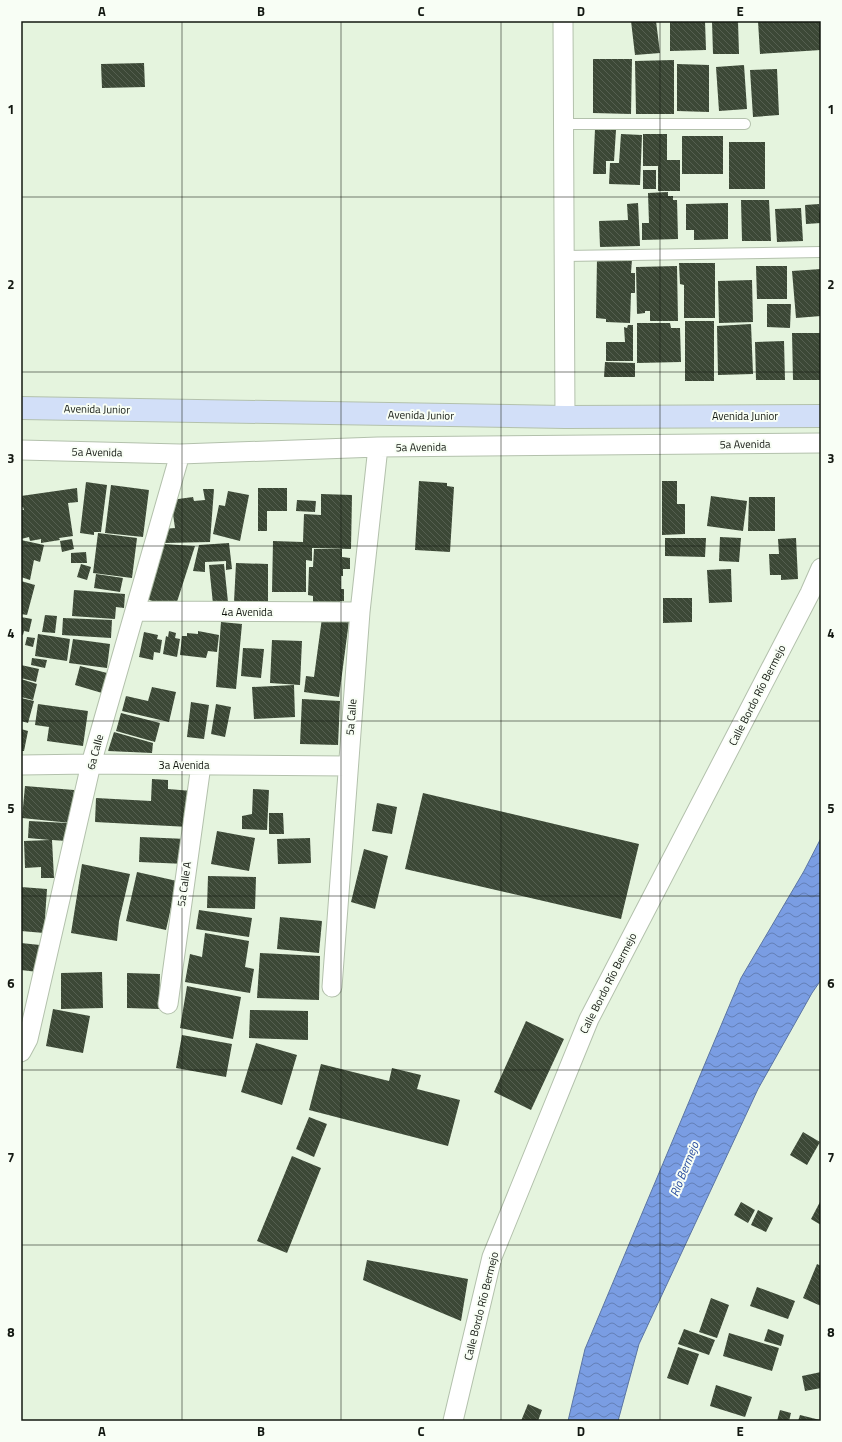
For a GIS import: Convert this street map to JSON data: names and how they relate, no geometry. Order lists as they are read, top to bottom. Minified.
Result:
{"streets":{"main road":["Avenida Junior"],"street":["5a Avenida","4a Avenida","Calle Bordo Río Bermejo","5a Calle","6a Calle","3a Avenida","5a Calle A"]},"crossings":[["5a Avenida","5a Calle"],["5a Avenida","6a Calle"],["4a Avenida","5a Calle"],["4a Avenida","6a Calle"],["5a Calle","3a Avenida"],["6a Calle","3a Avenida"],["3a Avenida","5a Calle A"]],"water":["Río Bermejo"],"grid":{"columns":["A","B","C","D","E"],"rows":["1","2","3","4","5","6","7","8"]}}
